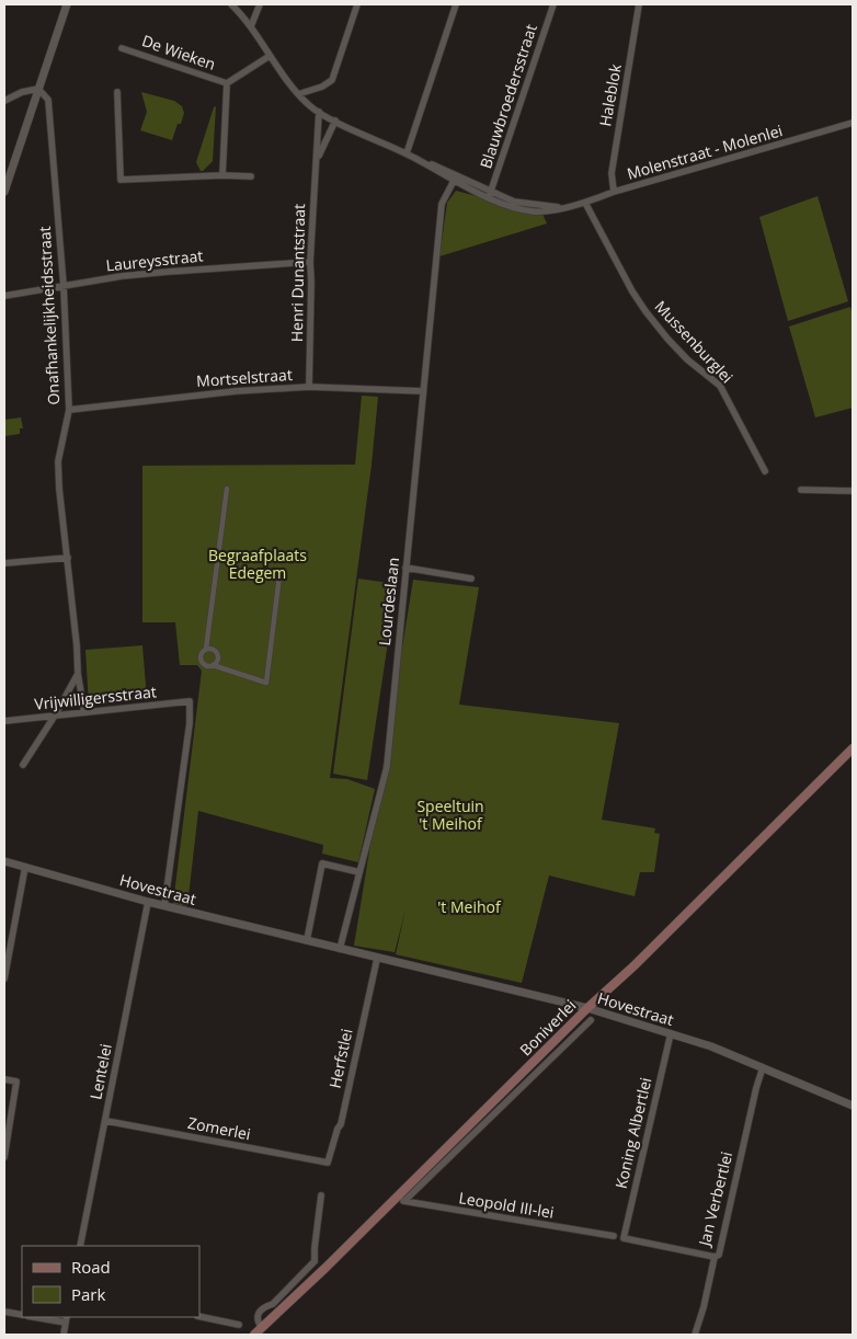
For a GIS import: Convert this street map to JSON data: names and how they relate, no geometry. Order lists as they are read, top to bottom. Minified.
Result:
{"streets":{"main road":["Boniverlei"],"street":["De Wieken","Haleblok","Blauwbroedersstraat","Molenstraat - Molenlei","Laureysstraat","Henri Dunantstraat","Onafhankelijkheidsstraat","Mussenburglei","Mortselstraat","Lourdeslaan","Vrijwilligersstraat","Hovestraat","Herfstlei","Lentelei","Zomerlei","Koning Albertlei","Jan Verbertlei","Leopold III-lei"]},"crossings":[["Haleblok","Molenstraat - Molenlei"],["Blauwbroedersstraat","Molenstraat - Molenlei"],["Molenstraat - Molenlei","Mussenburglei"],["Laureysstraat","Henri Dunantstraat"],["Laureysstraat","Onafhankelijkheidsstraat"],["Henri Dunantstraat","Mortselstraat"],["Onafhankelijkheidsstraat","Mortselstraat"],["Onafhankelijkheidsstraat","Vrijwilligersstraat"],["Mortselstraat","Lourdeslaan"],["Lourdeslaan","Hovestraat"],["Vrijwilligersstraat","Hovestraat"],["Hovestraat","Boniverlei"],["Hovestraat","Herfstlei"],["Hovestraat","Lentelei"],["Hovestraat","Koning Albertlei"],["Hovestraat","Jan Verbertlei"],["Boniverlei","Leopold III-lei"],["Herfstlei","Zomerlei"],["Lentelei","Zomerlei"],["Koning Albertlei","Jan Verbertlei"]],"parks":["Begraafplaats Edegem","Speeltuin 't Meihof","'t Meihof"],"legend":["Road","Park"]}
